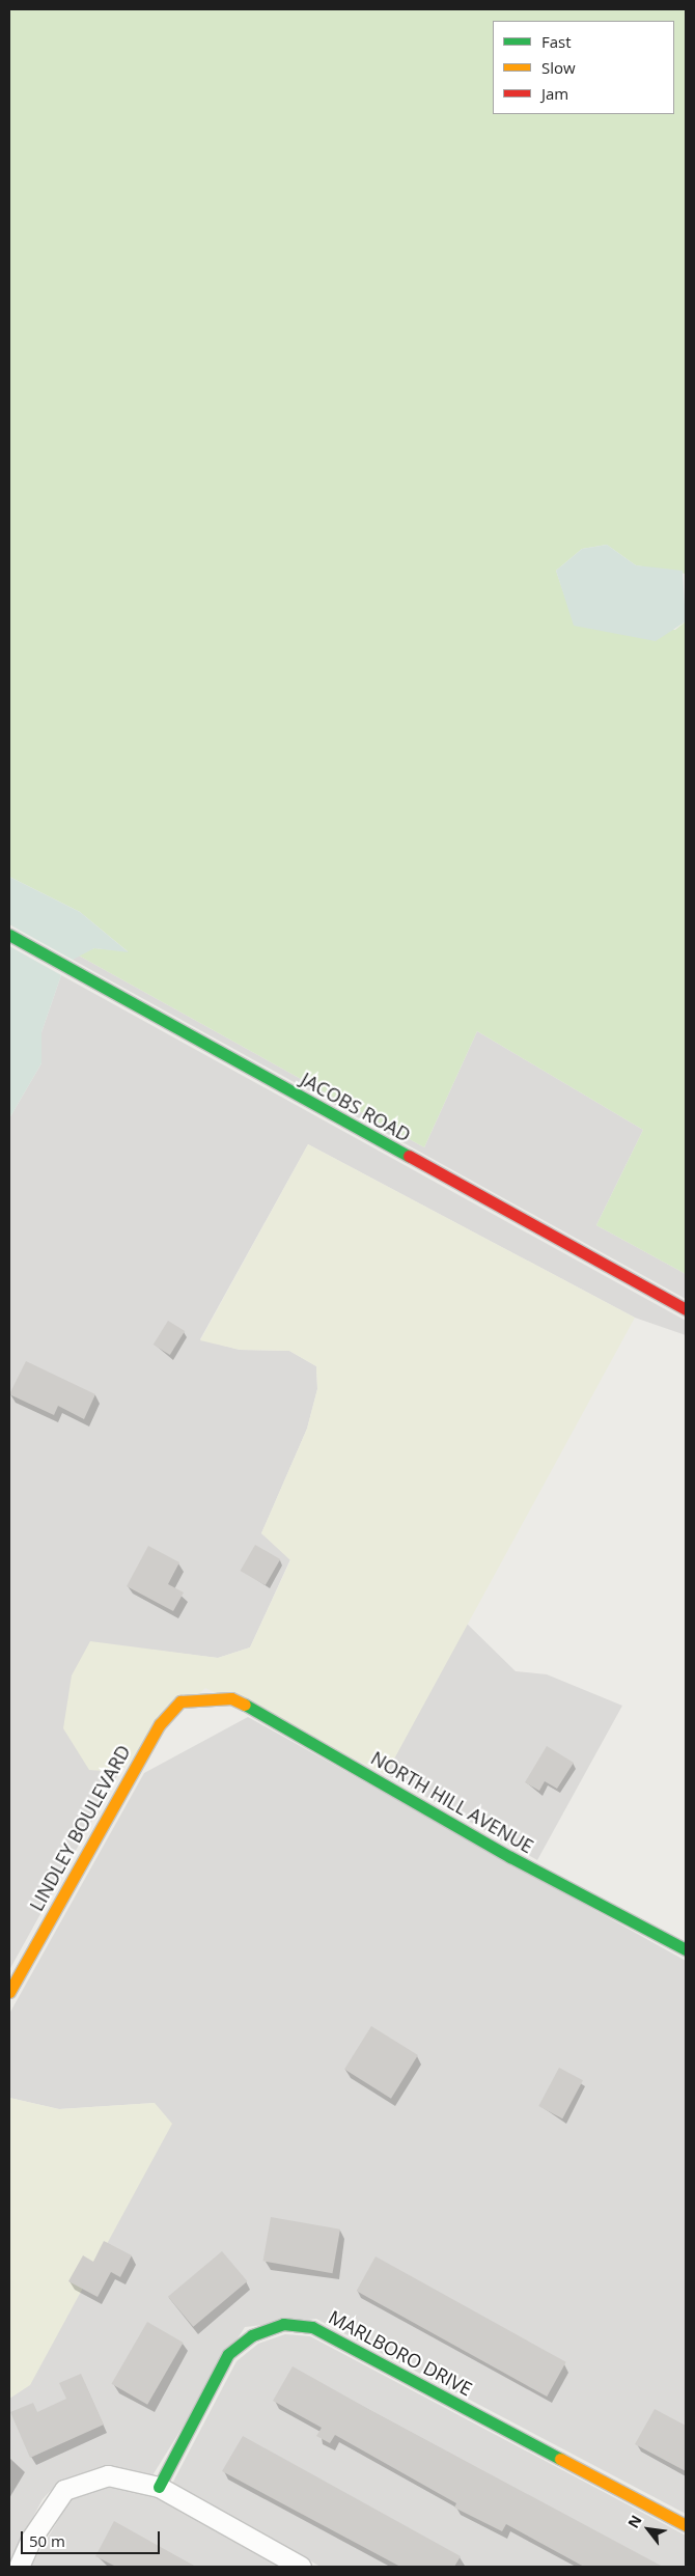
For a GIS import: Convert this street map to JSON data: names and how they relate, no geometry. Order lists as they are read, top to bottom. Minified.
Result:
{"streets":{"street":["JACOBS ROAD","NORTH HILL AVENUE","LINDLEY BOULEVARD","MARLBORO DRIVE"]},"crossings":[["NORTH HILL AVENUE","LINDLEY BOULEVARD"]],"legend":["Fast","Slow","Jam"],"scale_bar":"50 m","north":"top left"}
